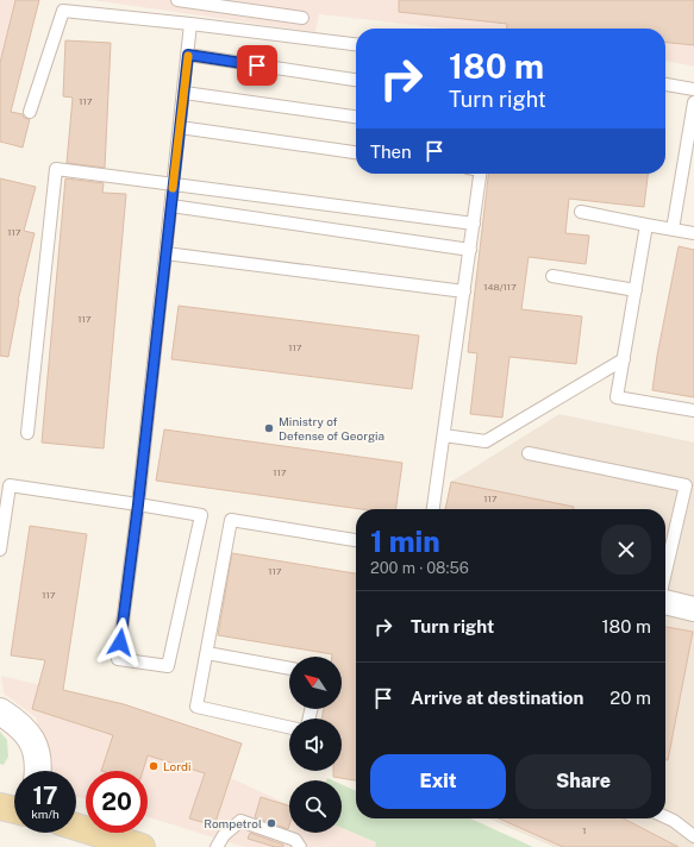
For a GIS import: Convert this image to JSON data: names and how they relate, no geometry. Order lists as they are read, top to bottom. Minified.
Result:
{"places":["Ministry of Defense of Georgia","Lordi","Rompetrol"],"house_numbers":["117","117","148/117","117","117","117","117","117","117","1"],"north":"top left","page":{"turn":["180 m","Turn right"],"then":"Then","heading":["1 min","200 m · 08:56"],"list":[{"name":"Turn right","value":"180 m"},{"name":"Arrive at destination","value":"20 m"}],"buttons":["Exit","Share"],"speed":"17 km/h","limit":"20"}}
